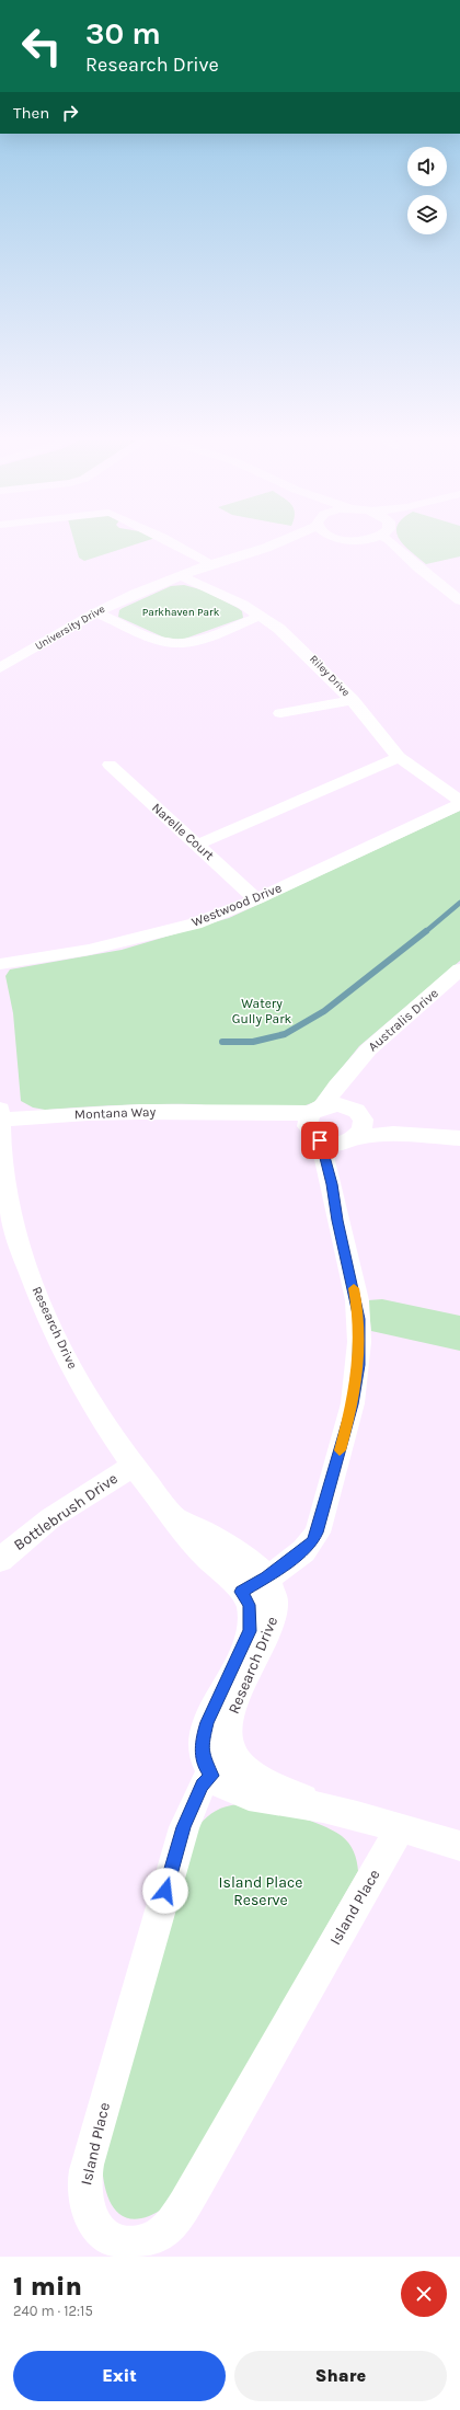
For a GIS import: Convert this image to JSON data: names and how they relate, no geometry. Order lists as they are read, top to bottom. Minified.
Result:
{"streets":{"street":["University Drive","Riley Drive","Narelle Court","Westwood Drive","Australis Drive","Montana Way","Research Drive","Bottlebrush Drive","Island Place"]},"crossings":[["University Drive","Riley Drive"],["Riley Drive","Westwood Drive"],["Narelle Court","Westwood Drive"],["Australis Drive","Montana Way"],["Montana Way","Research Drive"],["Research Drive","Bottlebrush Drive"],["Research Drive","Island Place"]],"parks":["Parkhaven Park","Watery Gully Park","Island Place Reserve"],"page":{"turn":["30 m","Research Drive"],"then":"Then","heading":["1 min","240 m · 12:15"],"buttons":["Exit","Share"]}}
